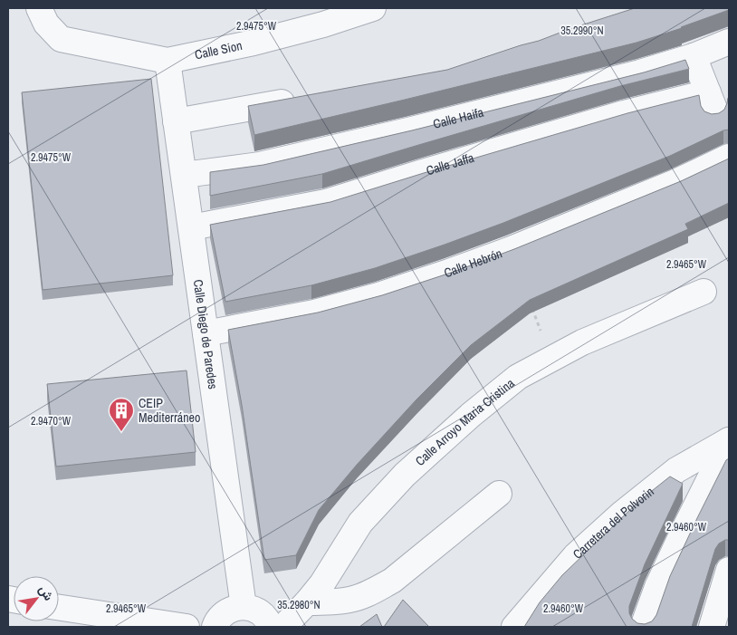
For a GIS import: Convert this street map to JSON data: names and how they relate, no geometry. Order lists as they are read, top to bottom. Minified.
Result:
{"streets":{"street":["Calle Sion","Calle Haifa","Calle Jaffa","Calle Hebrón","Calle Diego de Paredes","Calle Arroyo Maria Cristina","Carretera del Polvorin"]},"crossings":[["Calle Sion","Calle Diego de Paredes"],["Calle Haifa","Calle Jaffa"],["Calle Haifa","Calle Diego de Paredes"],["Calle Jaffa","Calle Diego de Paredes"],["Calle Hebrón","Calle Diego de Paredes"]],"places":{"building":["CEIP Mediterráneo"]},"north":"top right","coordinates":["2.9475°W","35.2990°N","2.9465°W","2.9470°W","2.9460°W","35.2980°N"]}
